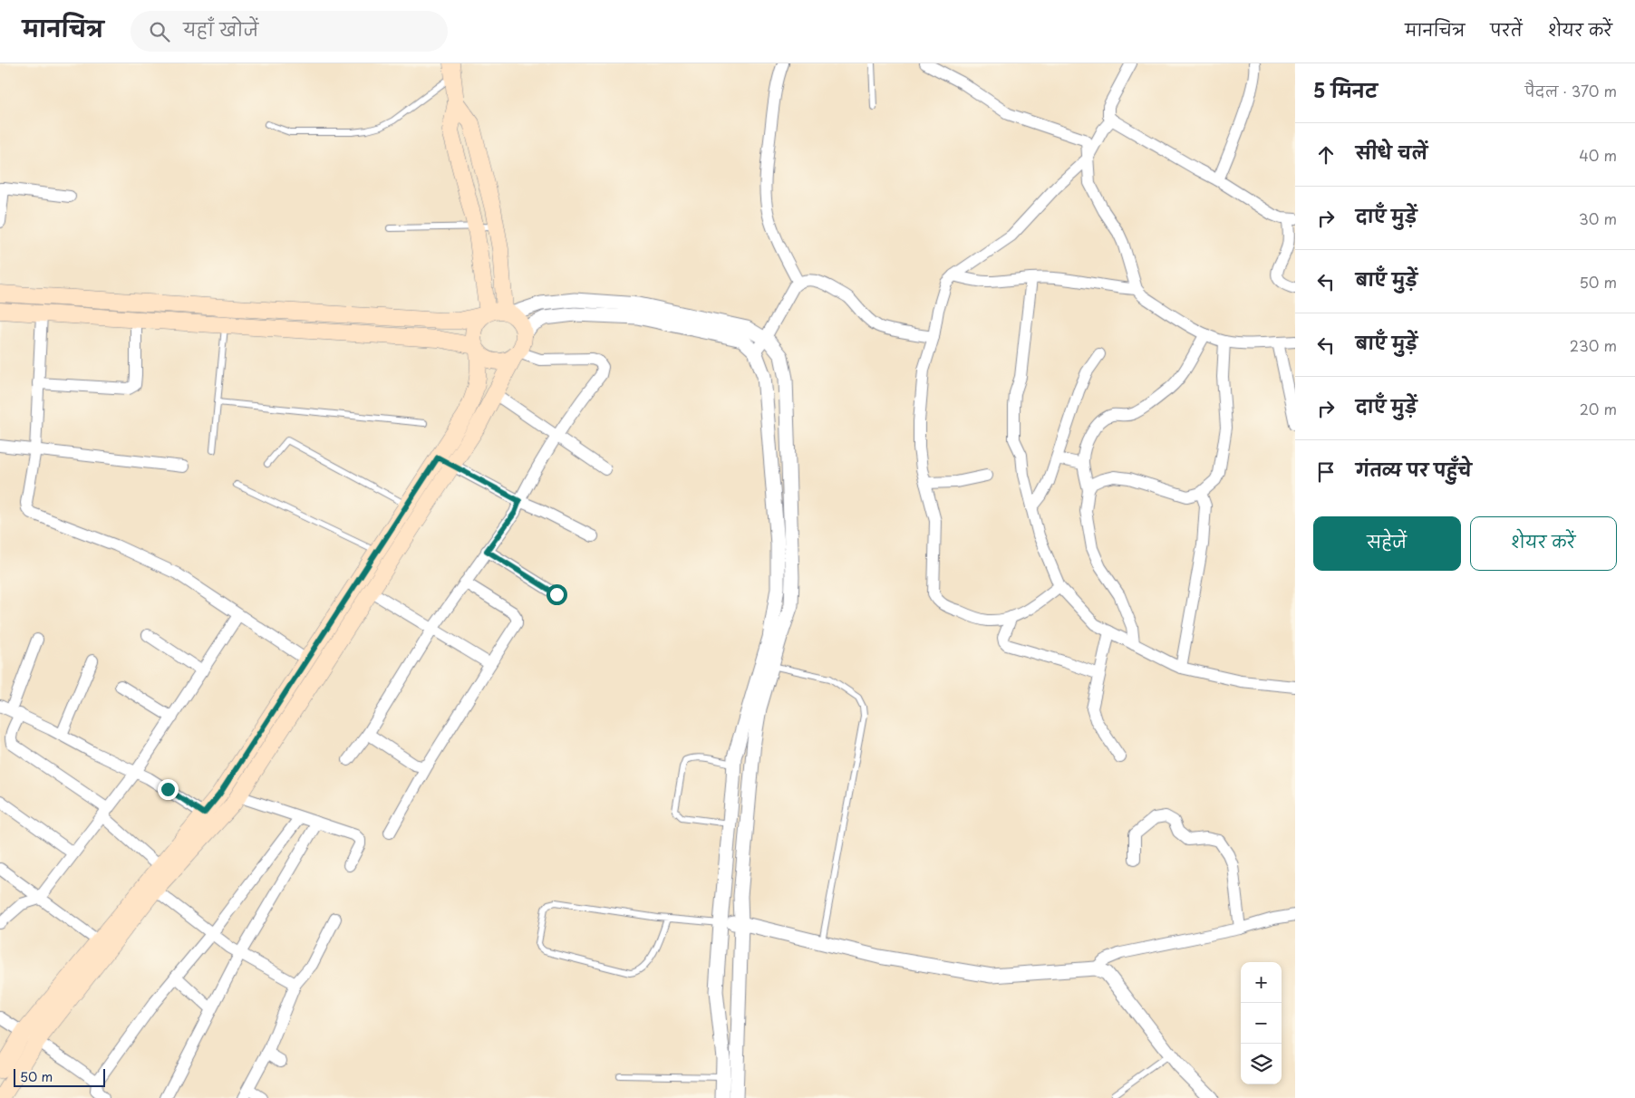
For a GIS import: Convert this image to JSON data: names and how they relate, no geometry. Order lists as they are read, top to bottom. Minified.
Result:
{"scale_bar":"50 m","page":{"header":"मानचित्र","search":"यहाँ खोजें","nav":["मानचित्र","परतें","शेयर करें"],"heading":["5 मिनट","पैदल · 370 m"],"list":[["सीधे चलें","40 m"],["दाएँ मुड़ें","30 m"],["बाएँ मुड़ें","50 m"],["बाएँ मुड़ें","230 m"],["दाएँ मुड़ें","20 m"],"गंतव्य पर पहुँचे"],"buttons":["सहेजें","शेयर करें"],"map_buttons":["+","−"],"scale":"50 m"}}
